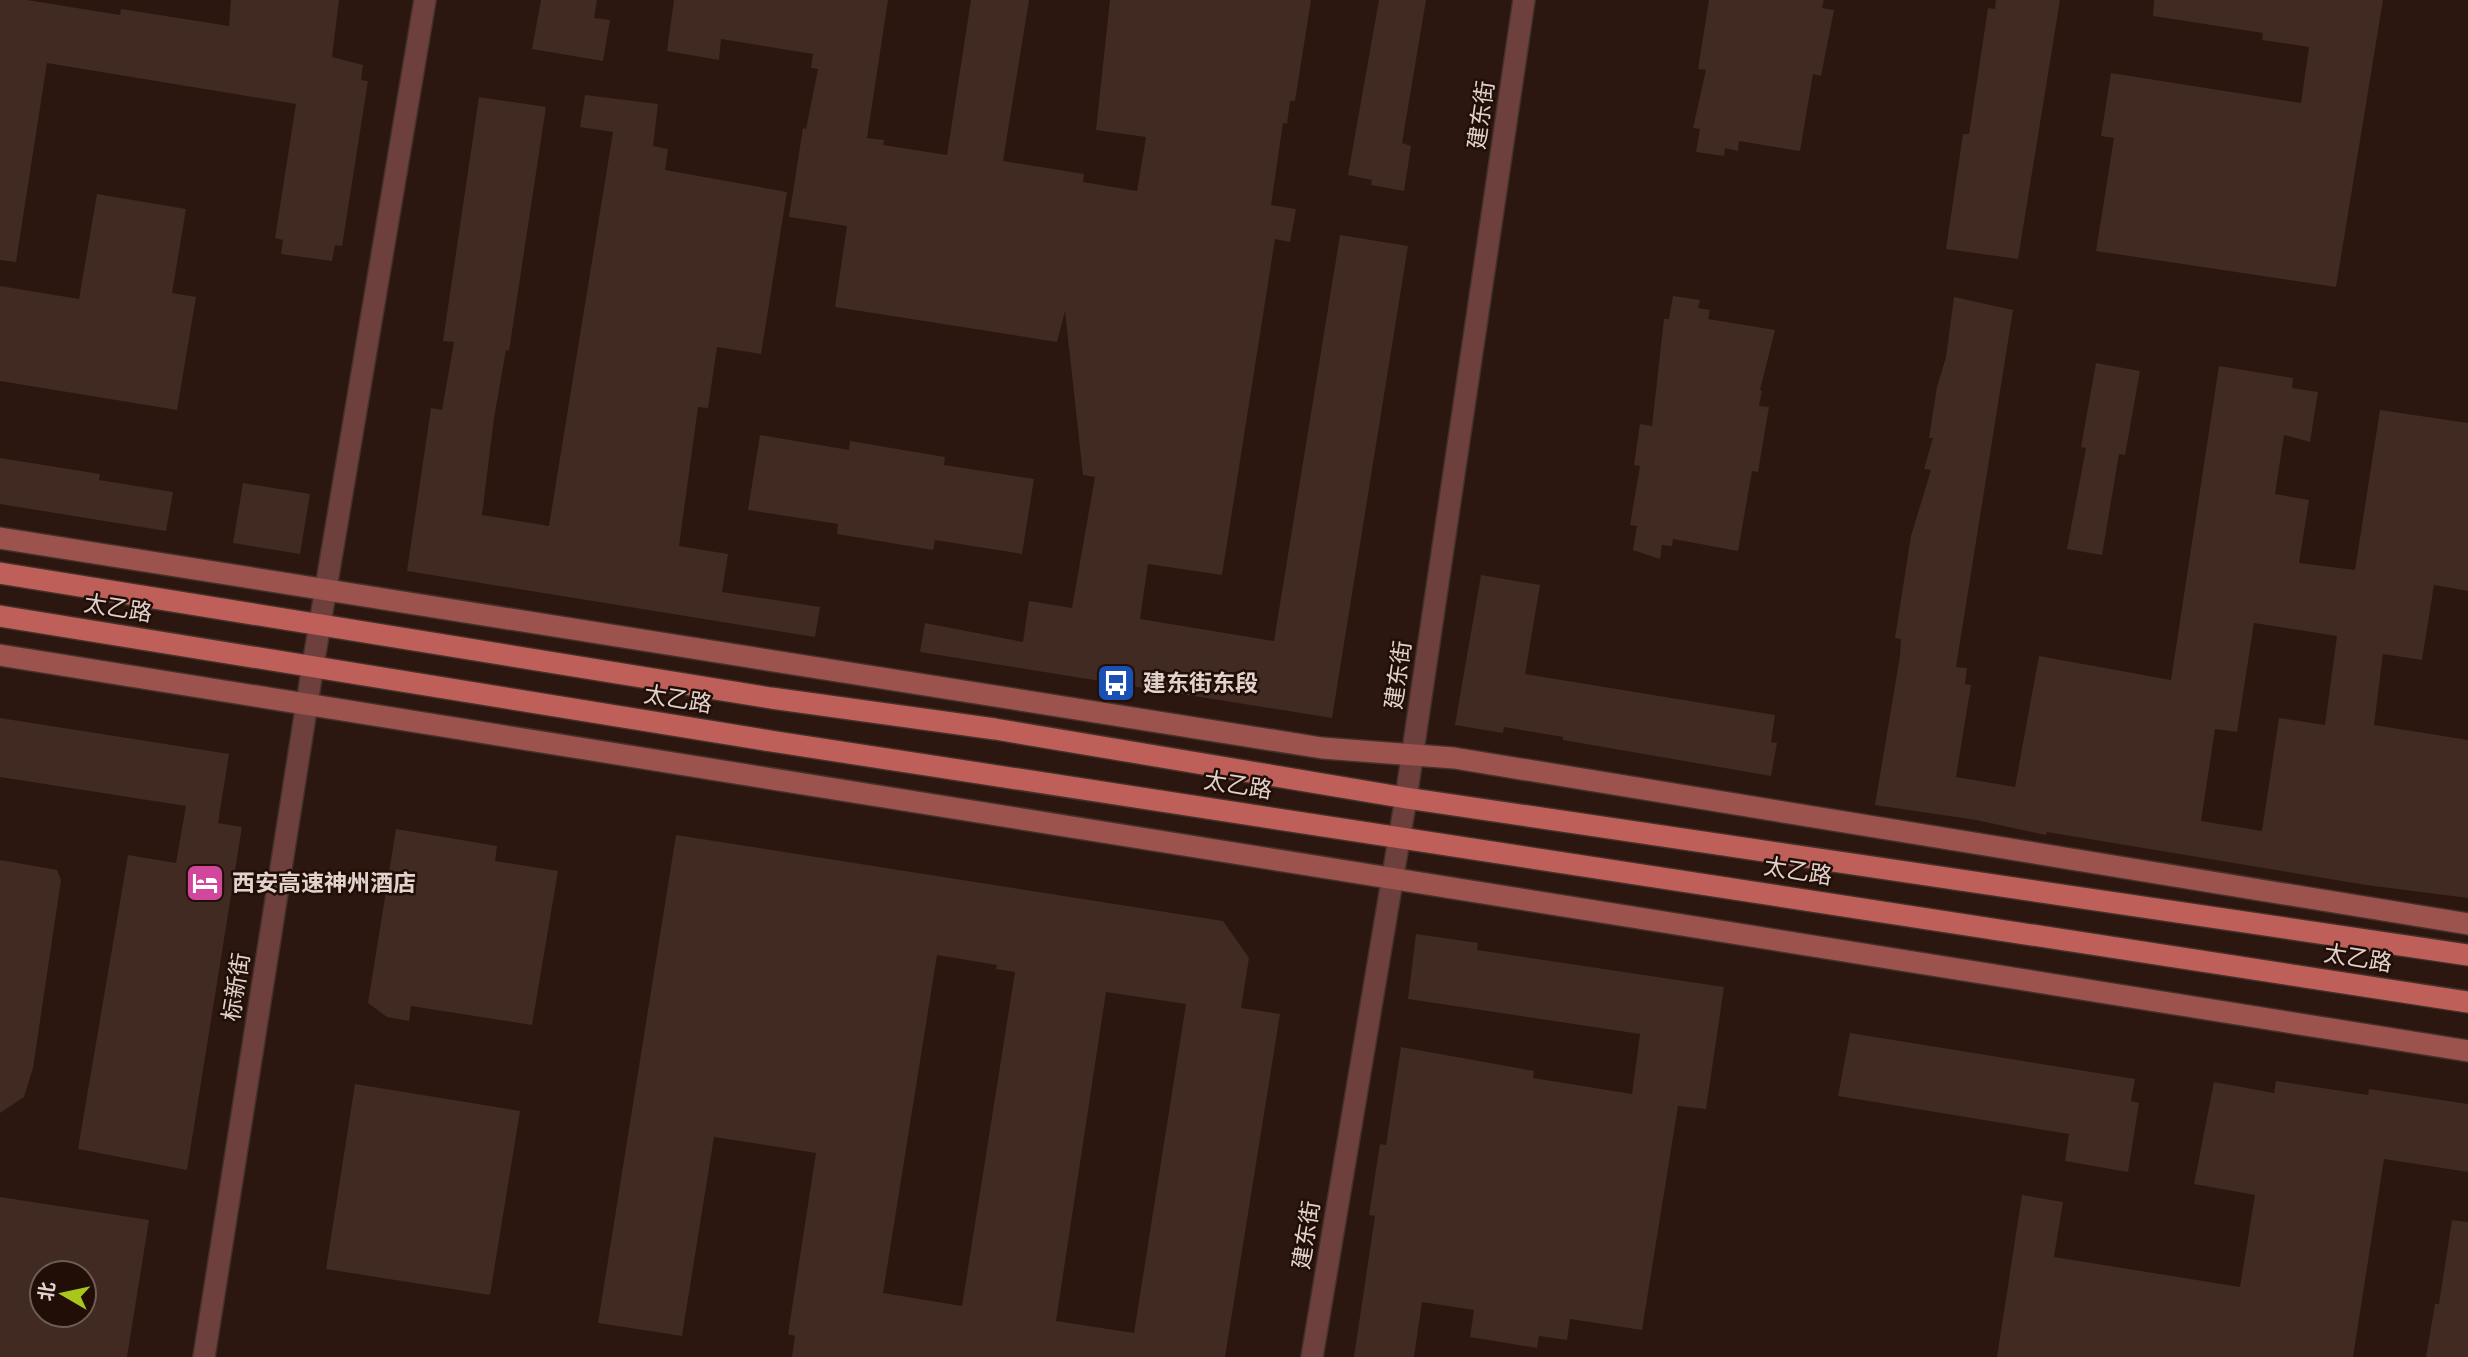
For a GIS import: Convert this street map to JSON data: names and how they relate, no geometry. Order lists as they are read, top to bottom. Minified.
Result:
{"streets":{"main road":["太乙路"],"street":["建东街","标新街"]},"crossings":[["建东街","太乙路"],["太乙路","标新街"]],"places":{"bus stop":["建东街东段"],"hotel":["西安高速神州酒店"]},"north":"left"}
